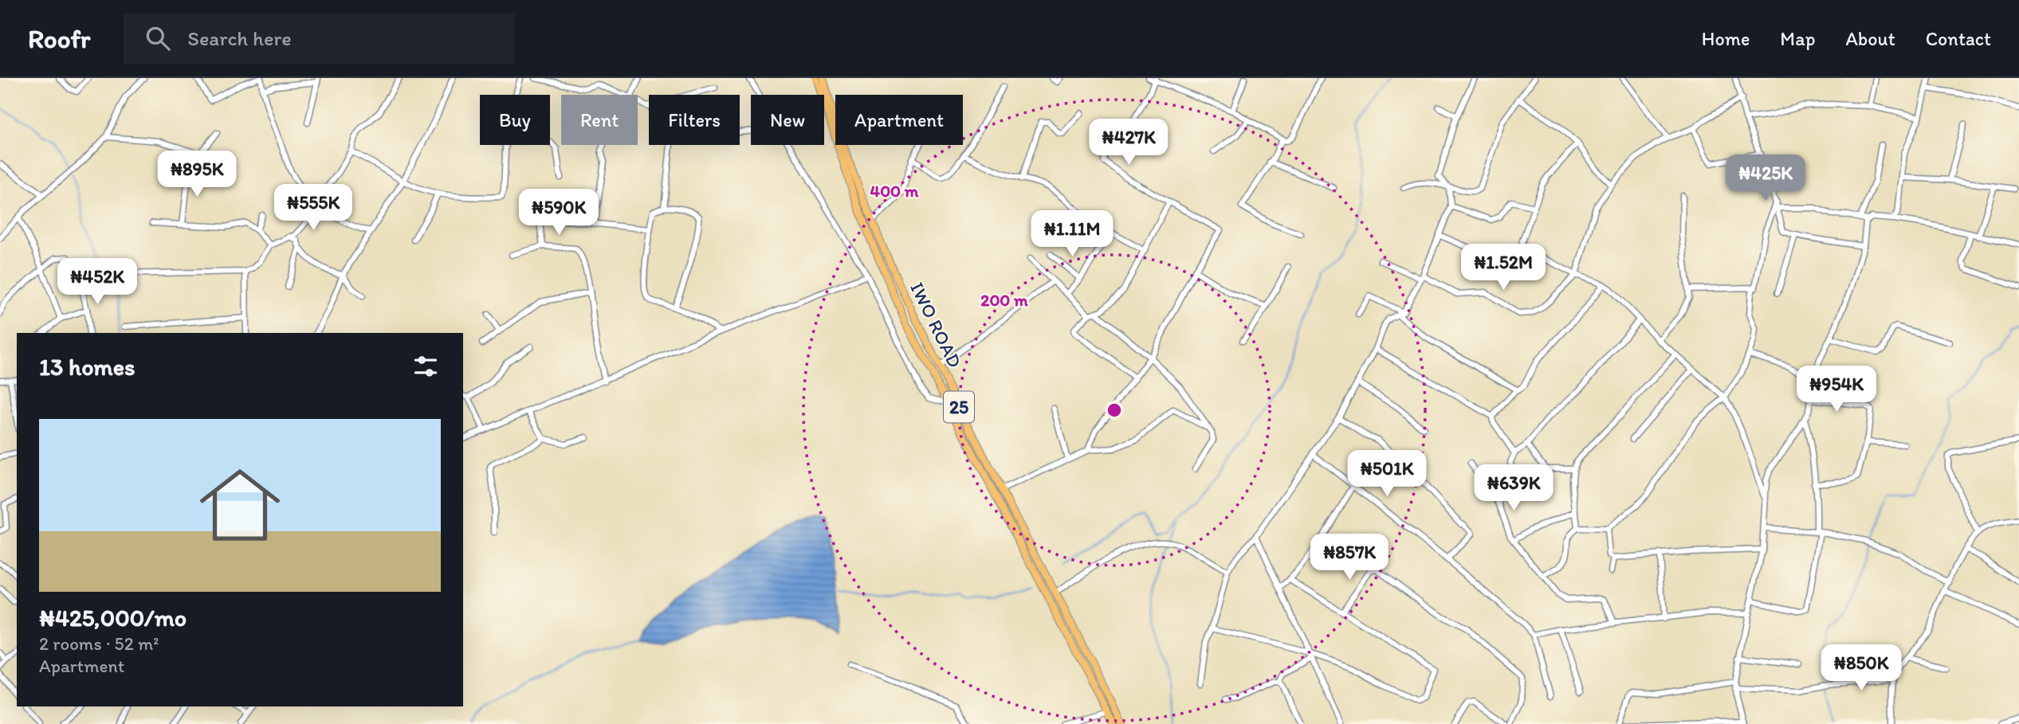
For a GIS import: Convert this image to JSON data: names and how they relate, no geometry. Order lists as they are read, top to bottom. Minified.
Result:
{"streets":{"main road":["IWO ROAD","25"]},"page":{"header":"Roofr","search":"Search here","nav":["Home","Map","About","Contact"],"chip":["Buy","Rent","Filters","New","Apartment"],"price":["₦427K","₦895K","₦425K","₦555K","₦590K","₦1.11M","₦1.52M","₦452K","₦954K","₦501K","₦639K","₦857K","₦850K"],"heading":"13 homes","list":[{"name":"₦425,000/mo","note":"2 rooms · 52 m² · Apartment"}]},"rings":["400 m","200 m"]}
